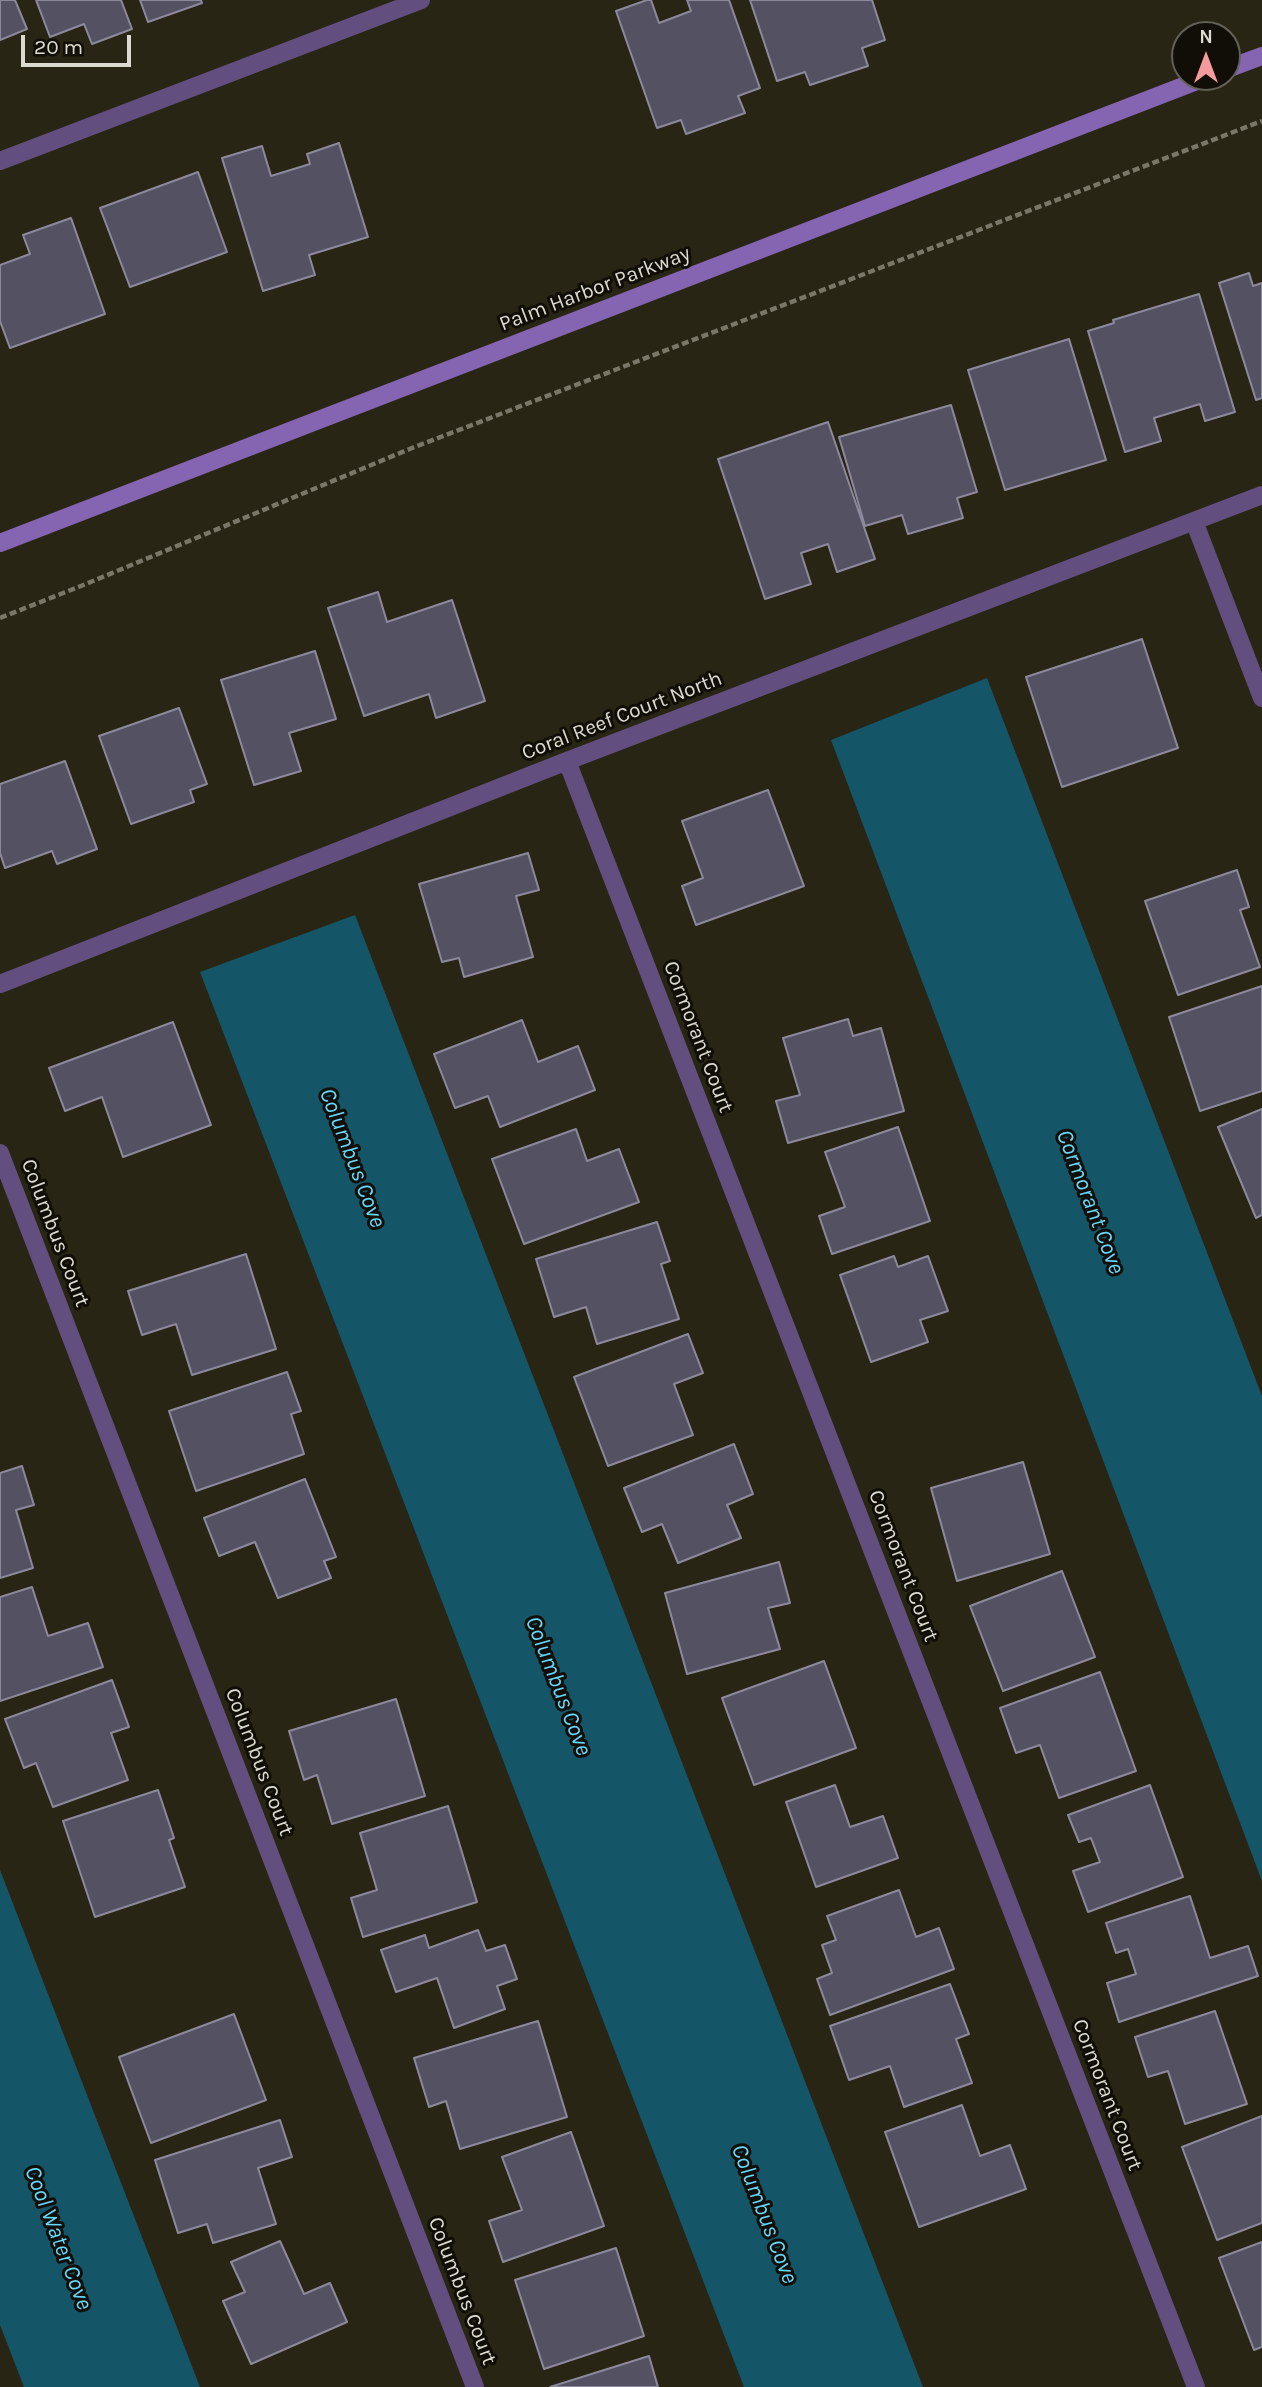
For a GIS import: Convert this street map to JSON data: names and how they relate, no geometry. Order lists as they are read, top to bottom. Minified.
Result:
{"streets":{"street":["Palm Harbor Parkway","Coral Reef Court North","Cormorant Court","Columbus Court"]},"crossings":[["Coral Reef Court North","Cormorant Court"]],"water":["Columbus Cove","Cormorant Cove","Cool Water Cove"],"scale_bar":"20 m","north":"top"}
